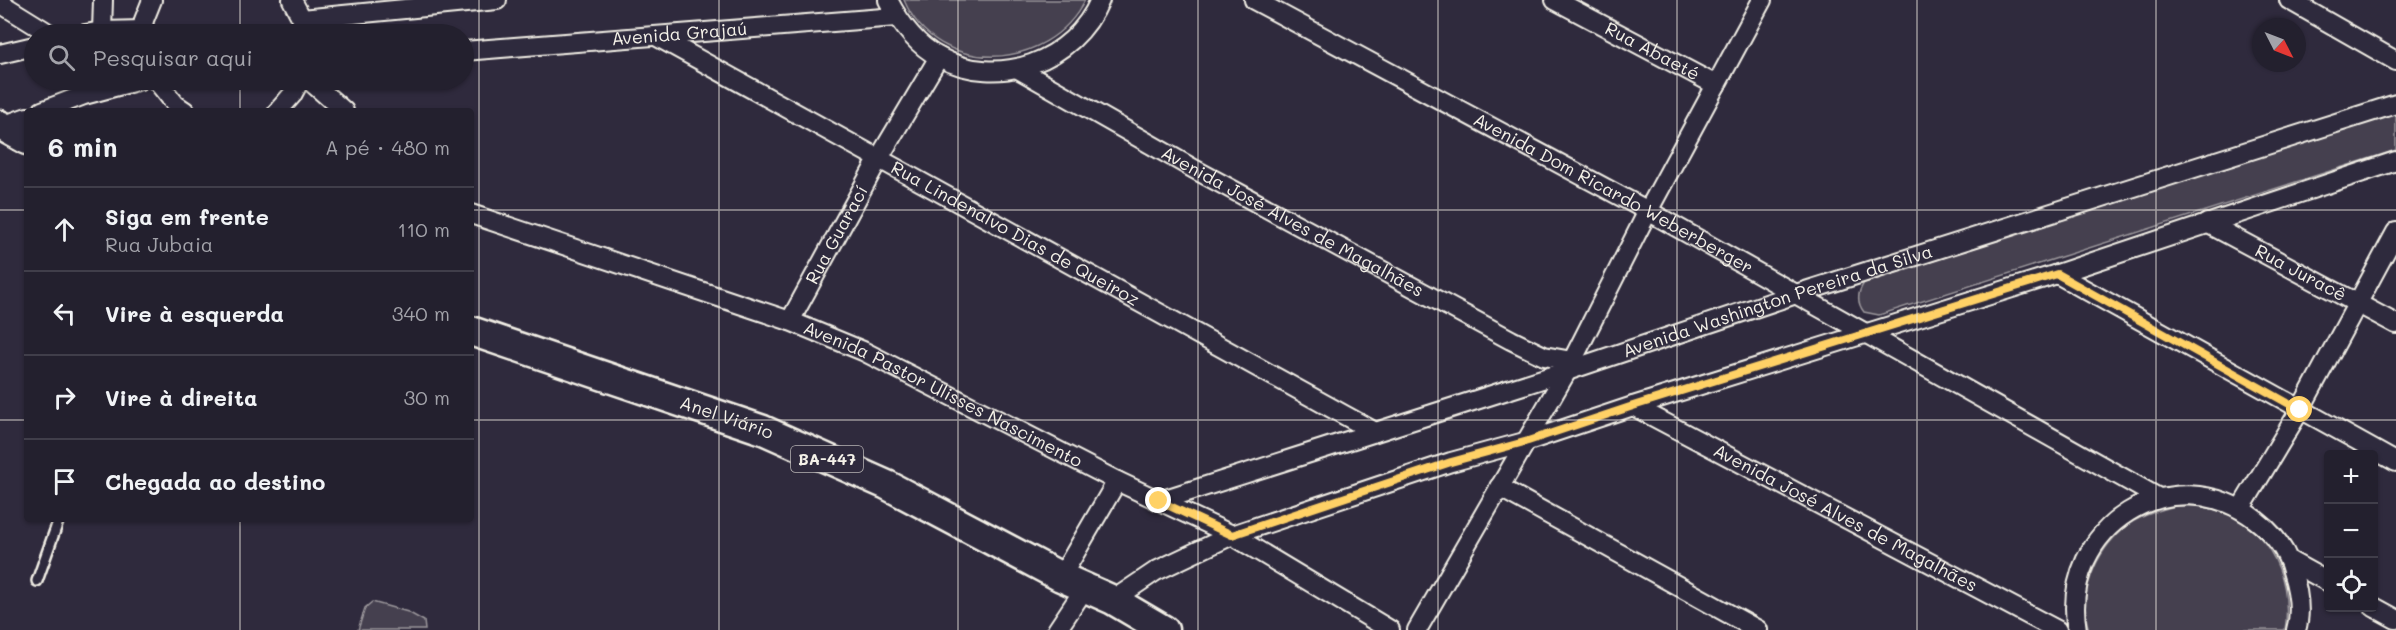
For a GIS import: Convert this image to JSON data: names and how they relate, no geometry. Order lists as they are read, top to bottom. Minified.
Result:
{"streets":{"main road":["Anel Viário","BA-447"],"street":["Avenida Grajaú","Rua Abaeté","Avenida Dom Ricardo Weberberger","Avenida José Alves de Magalhães","Rua Lindenalvo Dias de Queiroz","Rua Guarací","Rua Juracê","Avenida Washington Pereira da Silva","Avenida Pastor Ulisses Nascimento"]},"crossings":[["Avenida Grajaú","Rua Lindenalvo Dias de Queiroz"],["Avenida Dom Ricardo Weberberger","Avenida Washington Pereira da Silva"],["Avenida José Alves de Magalhães","Avenida Washington Pereira da Silva"],["Rua Lindenalvo Dias de Queiroz","Rua Guarací"],["Rua Lindenalvo Dias de Queiroz","Avenida Washington Pereira da Silva"],["Rua Guarací","Avenida Pastor Ulisses Nascimento"],["Avenida Washington Pereira da Silva","Avenida Pastor Ulisses Nascimento"]],"north":"bottom right","page":{"search":"Pesquisar aqui","heading":["6 min","A pé · 480 m"],"list":[["Siga em frente","Rua Jubaia","110 m"],["Vire à esquerda","340 m"],["Vire à direita","30 m"],"Chegada ao destino"],"map_buttons":["+","−"]}}
